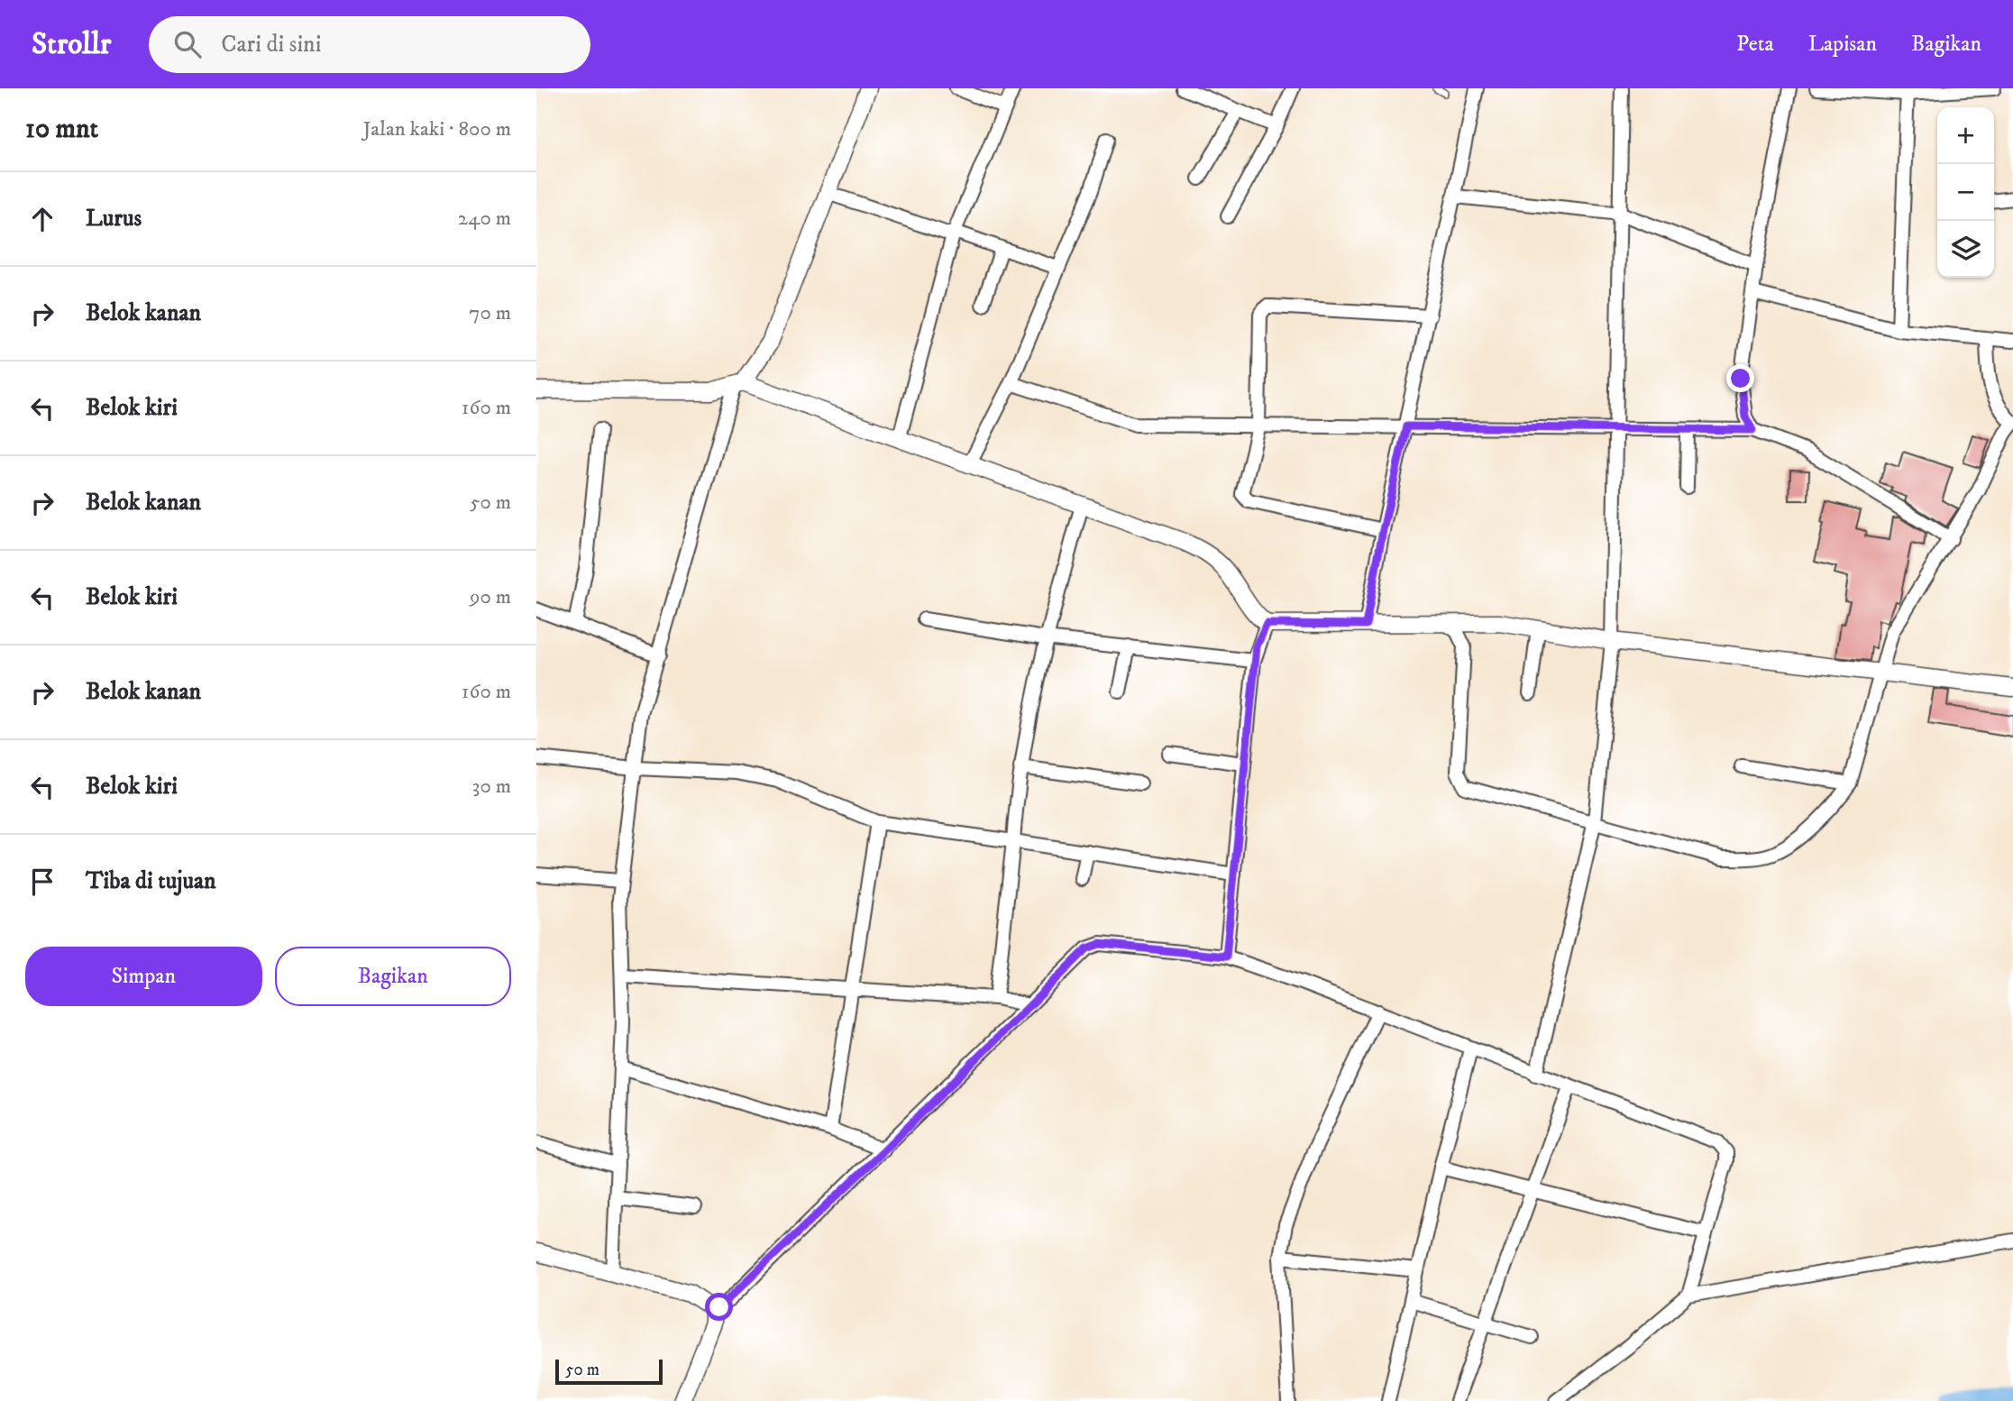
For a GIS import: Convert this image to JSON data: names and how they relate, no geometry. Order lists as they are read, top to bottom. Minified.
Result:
{"scale_bar":"50 m","page":{"header":"Strollr","search":"Cari di sini","nav":["Peta","Lapisan","Bagikan"],"heading":["10 mnt","Jalan kaki · 800 m"],"map_buttons":["+","−"],"list":[["Lurus","240 m"],["Belok kanan","70 m"],["Belok kiri","160 m"],["Belok kanan","50 m"],["Belok kiri","90 m"],["Belok kanan","160 m"],["Belok kiri","30 m"],"Tiba di tujuan"],"buttons":["Simpan","Bagikan"],"scale":"50 m"}}
